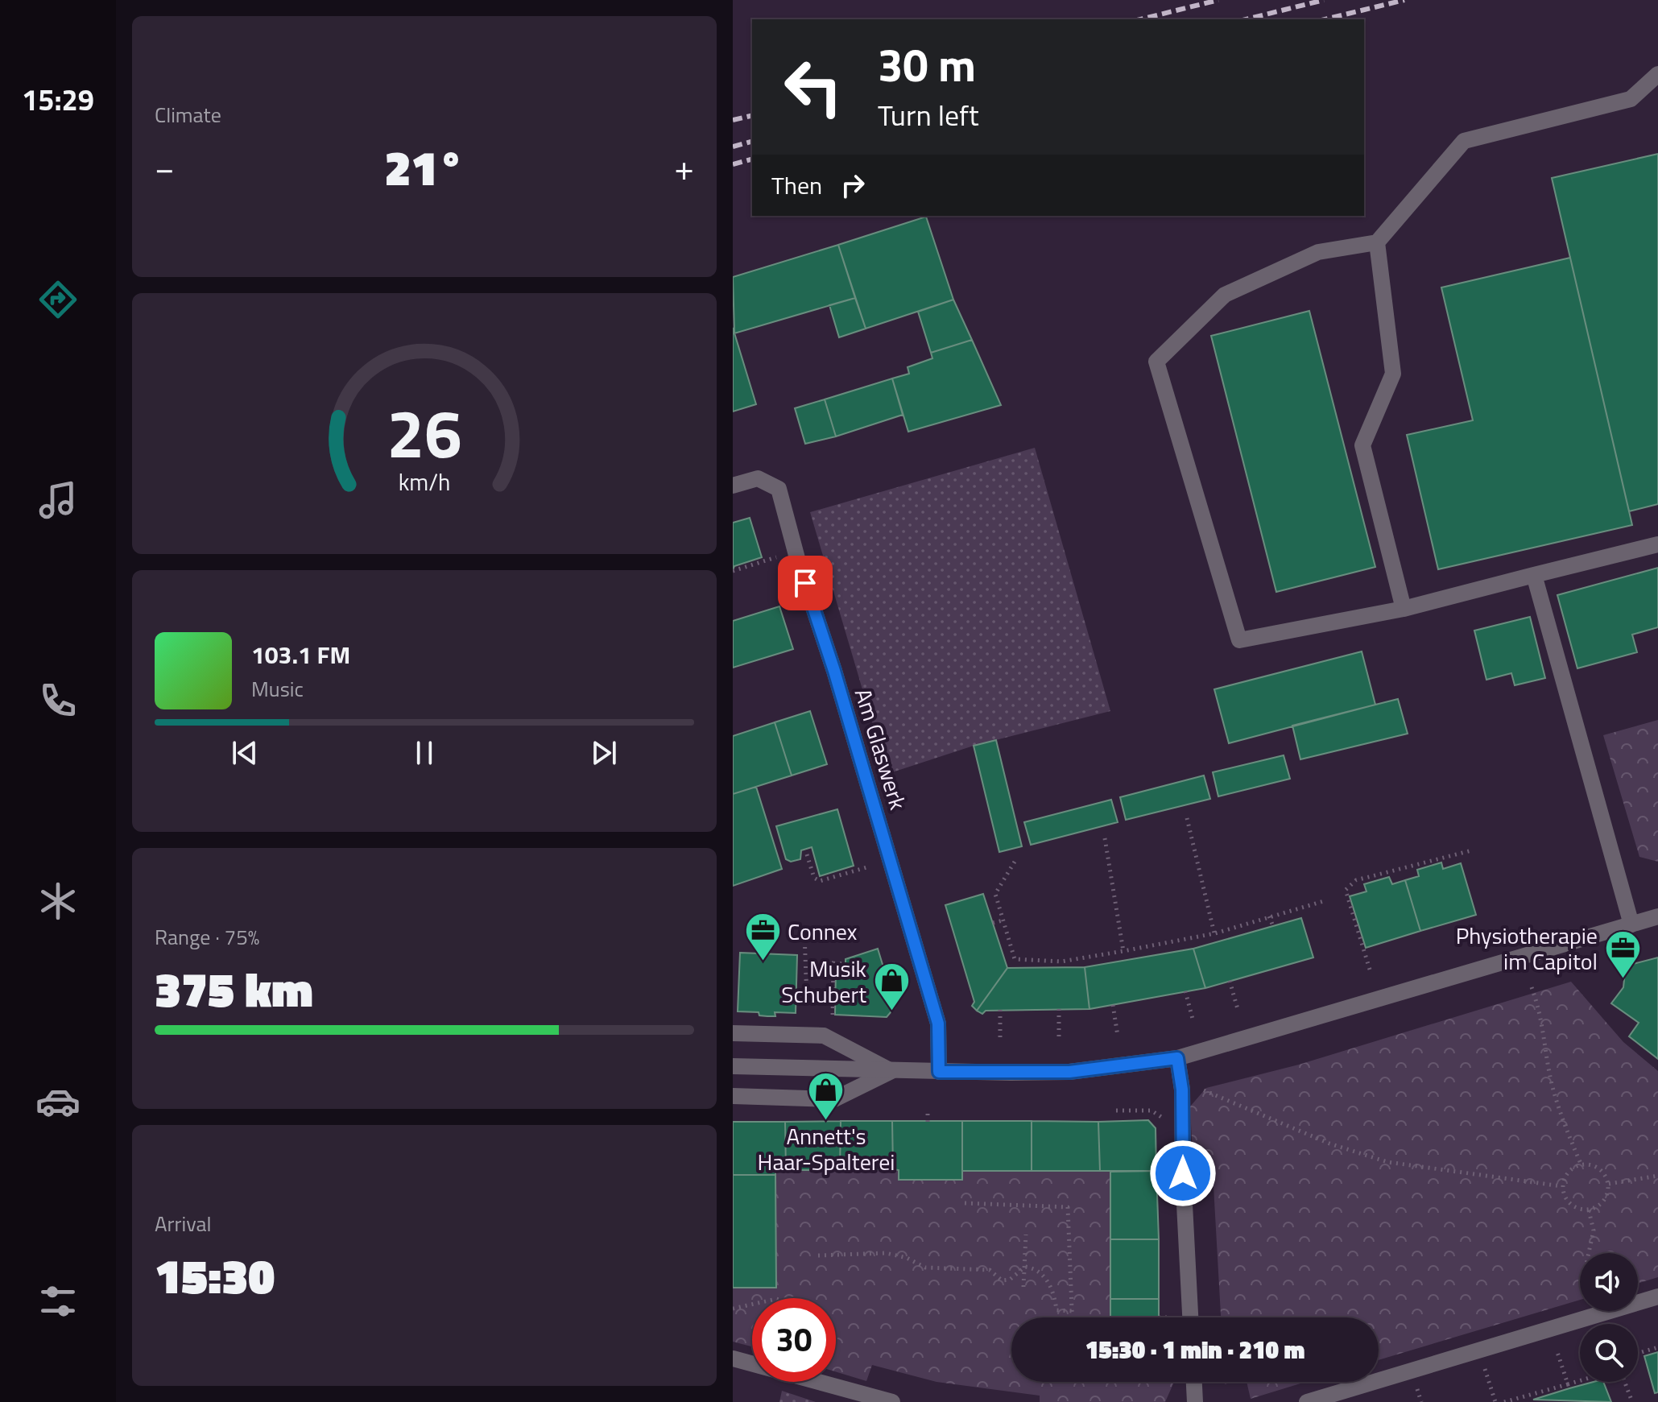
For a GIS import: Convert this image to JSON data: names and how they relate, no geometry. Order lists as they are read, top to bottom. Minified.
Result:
{"streets":{"street":["Am Glaswerk"]},"places":{"office":["Connex","Physiotherapie im Capitol"],"shop":["Musik Schubert","Annett's Haar-Spalterei"]},"page":{"tabs":"15:29","tile":["Climate",["Range · 75%","375 km"],["Arrival","15:30"]],"turn":["30 m","Turn left"],"heat":["−","21°","+"],"then":"Then","song":["103.1 FM","Music"],"limit":"30","trip":"15:30 · 1 min · 210 m","gauge":["26","km/h"]}}
